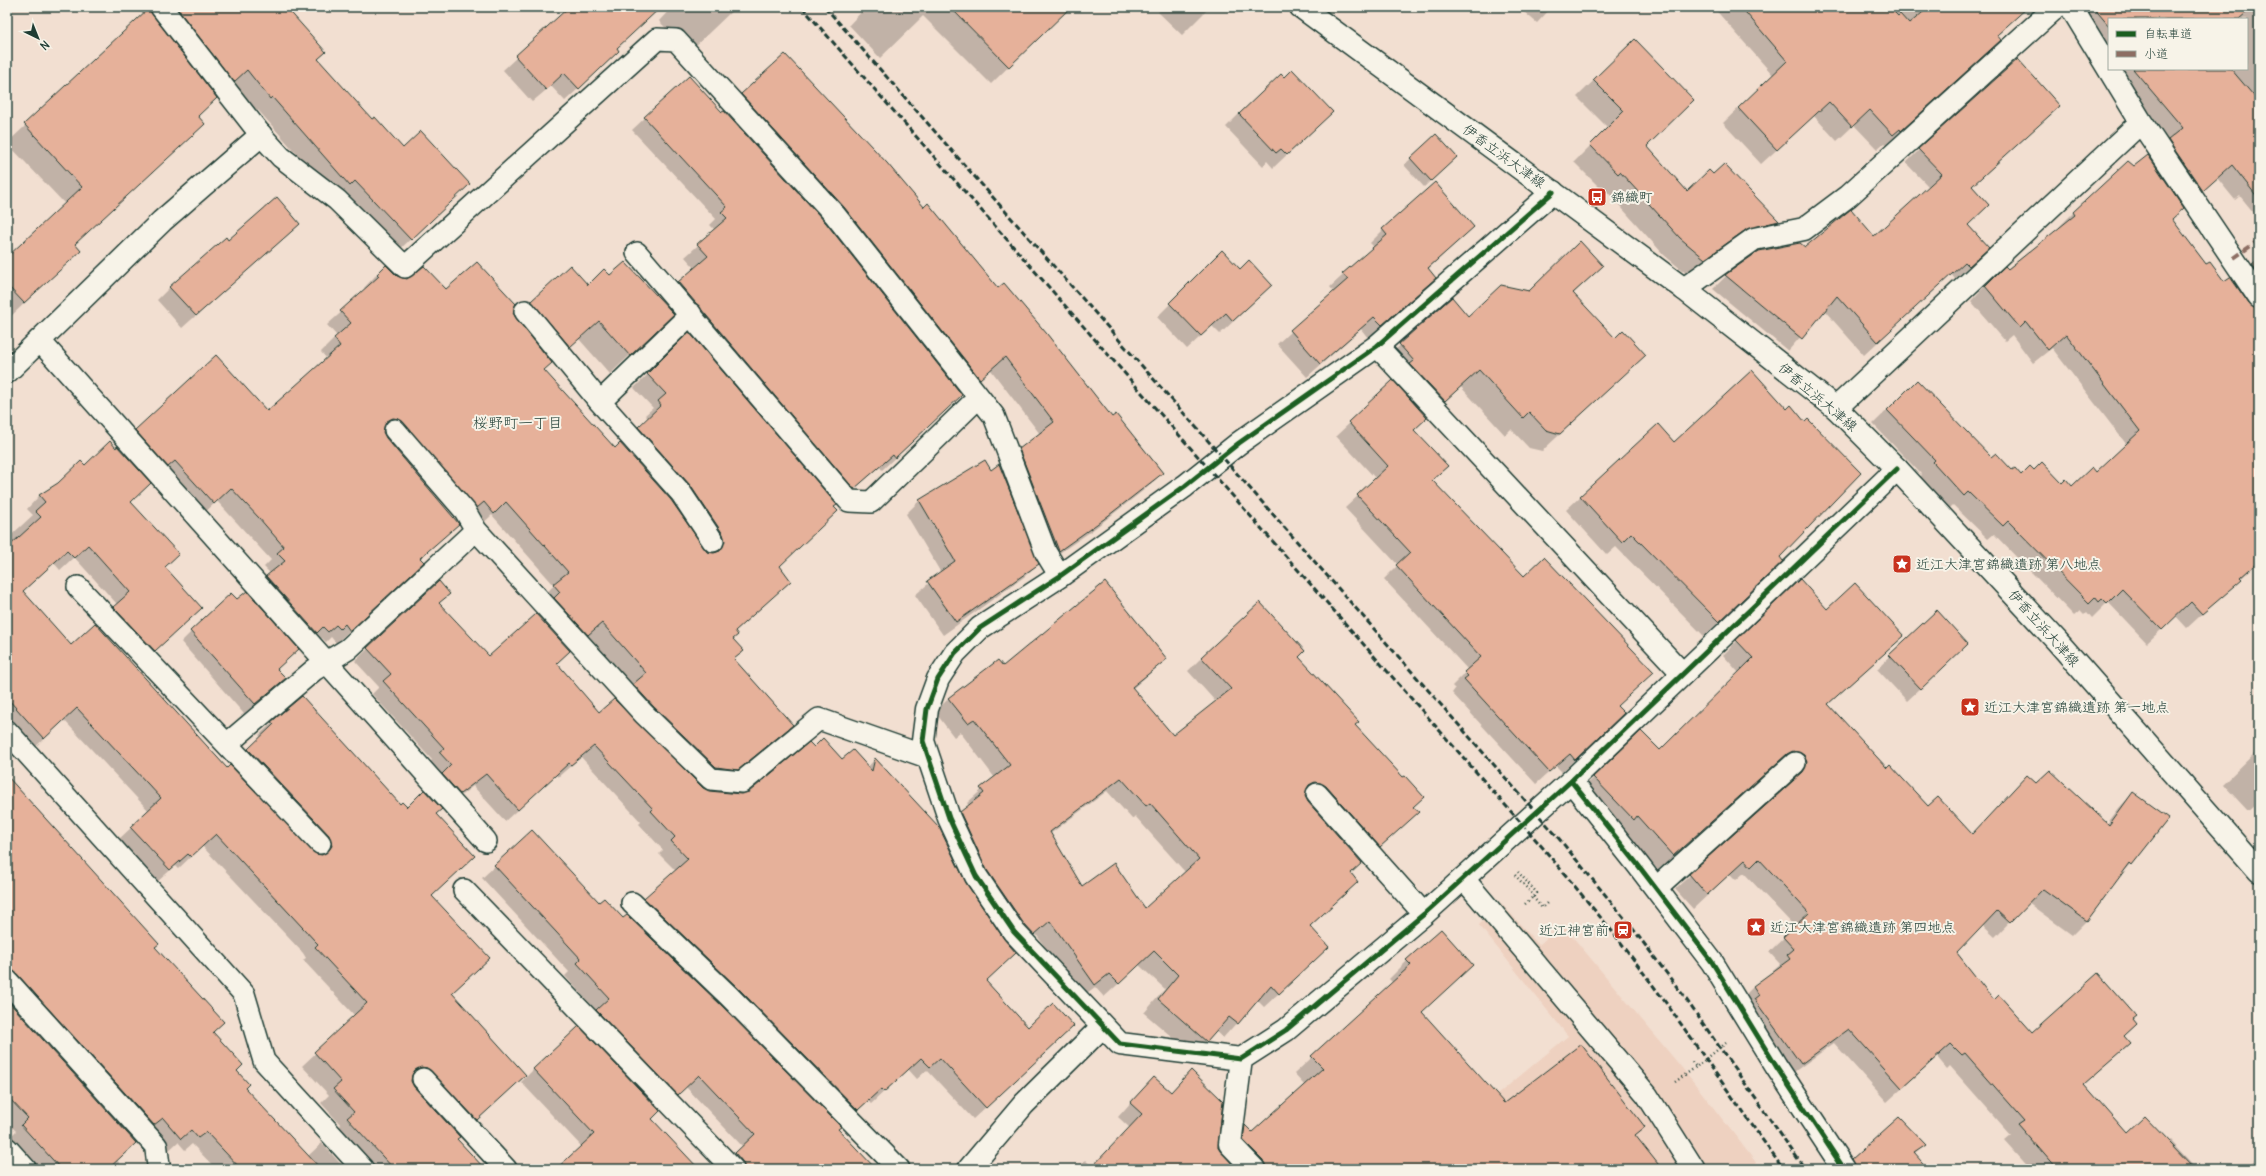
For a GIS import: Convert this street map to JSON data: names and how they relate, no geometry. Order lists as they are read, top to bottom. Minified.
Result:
{"streets":{"street":["伊香立浜大津線"]},"districts":["桜野町一丁目"],"places":{"bus stop":["錦織町"],"place":["近江大津宮錦織遺跡 第八地点","近江大津宮錦織遺跡 第一地点","近江大津宮錦織遺跡 第四地点"],"station":["近江神宮前"]},"legend":["自転車道","小道"],"north":"bottom right"}
